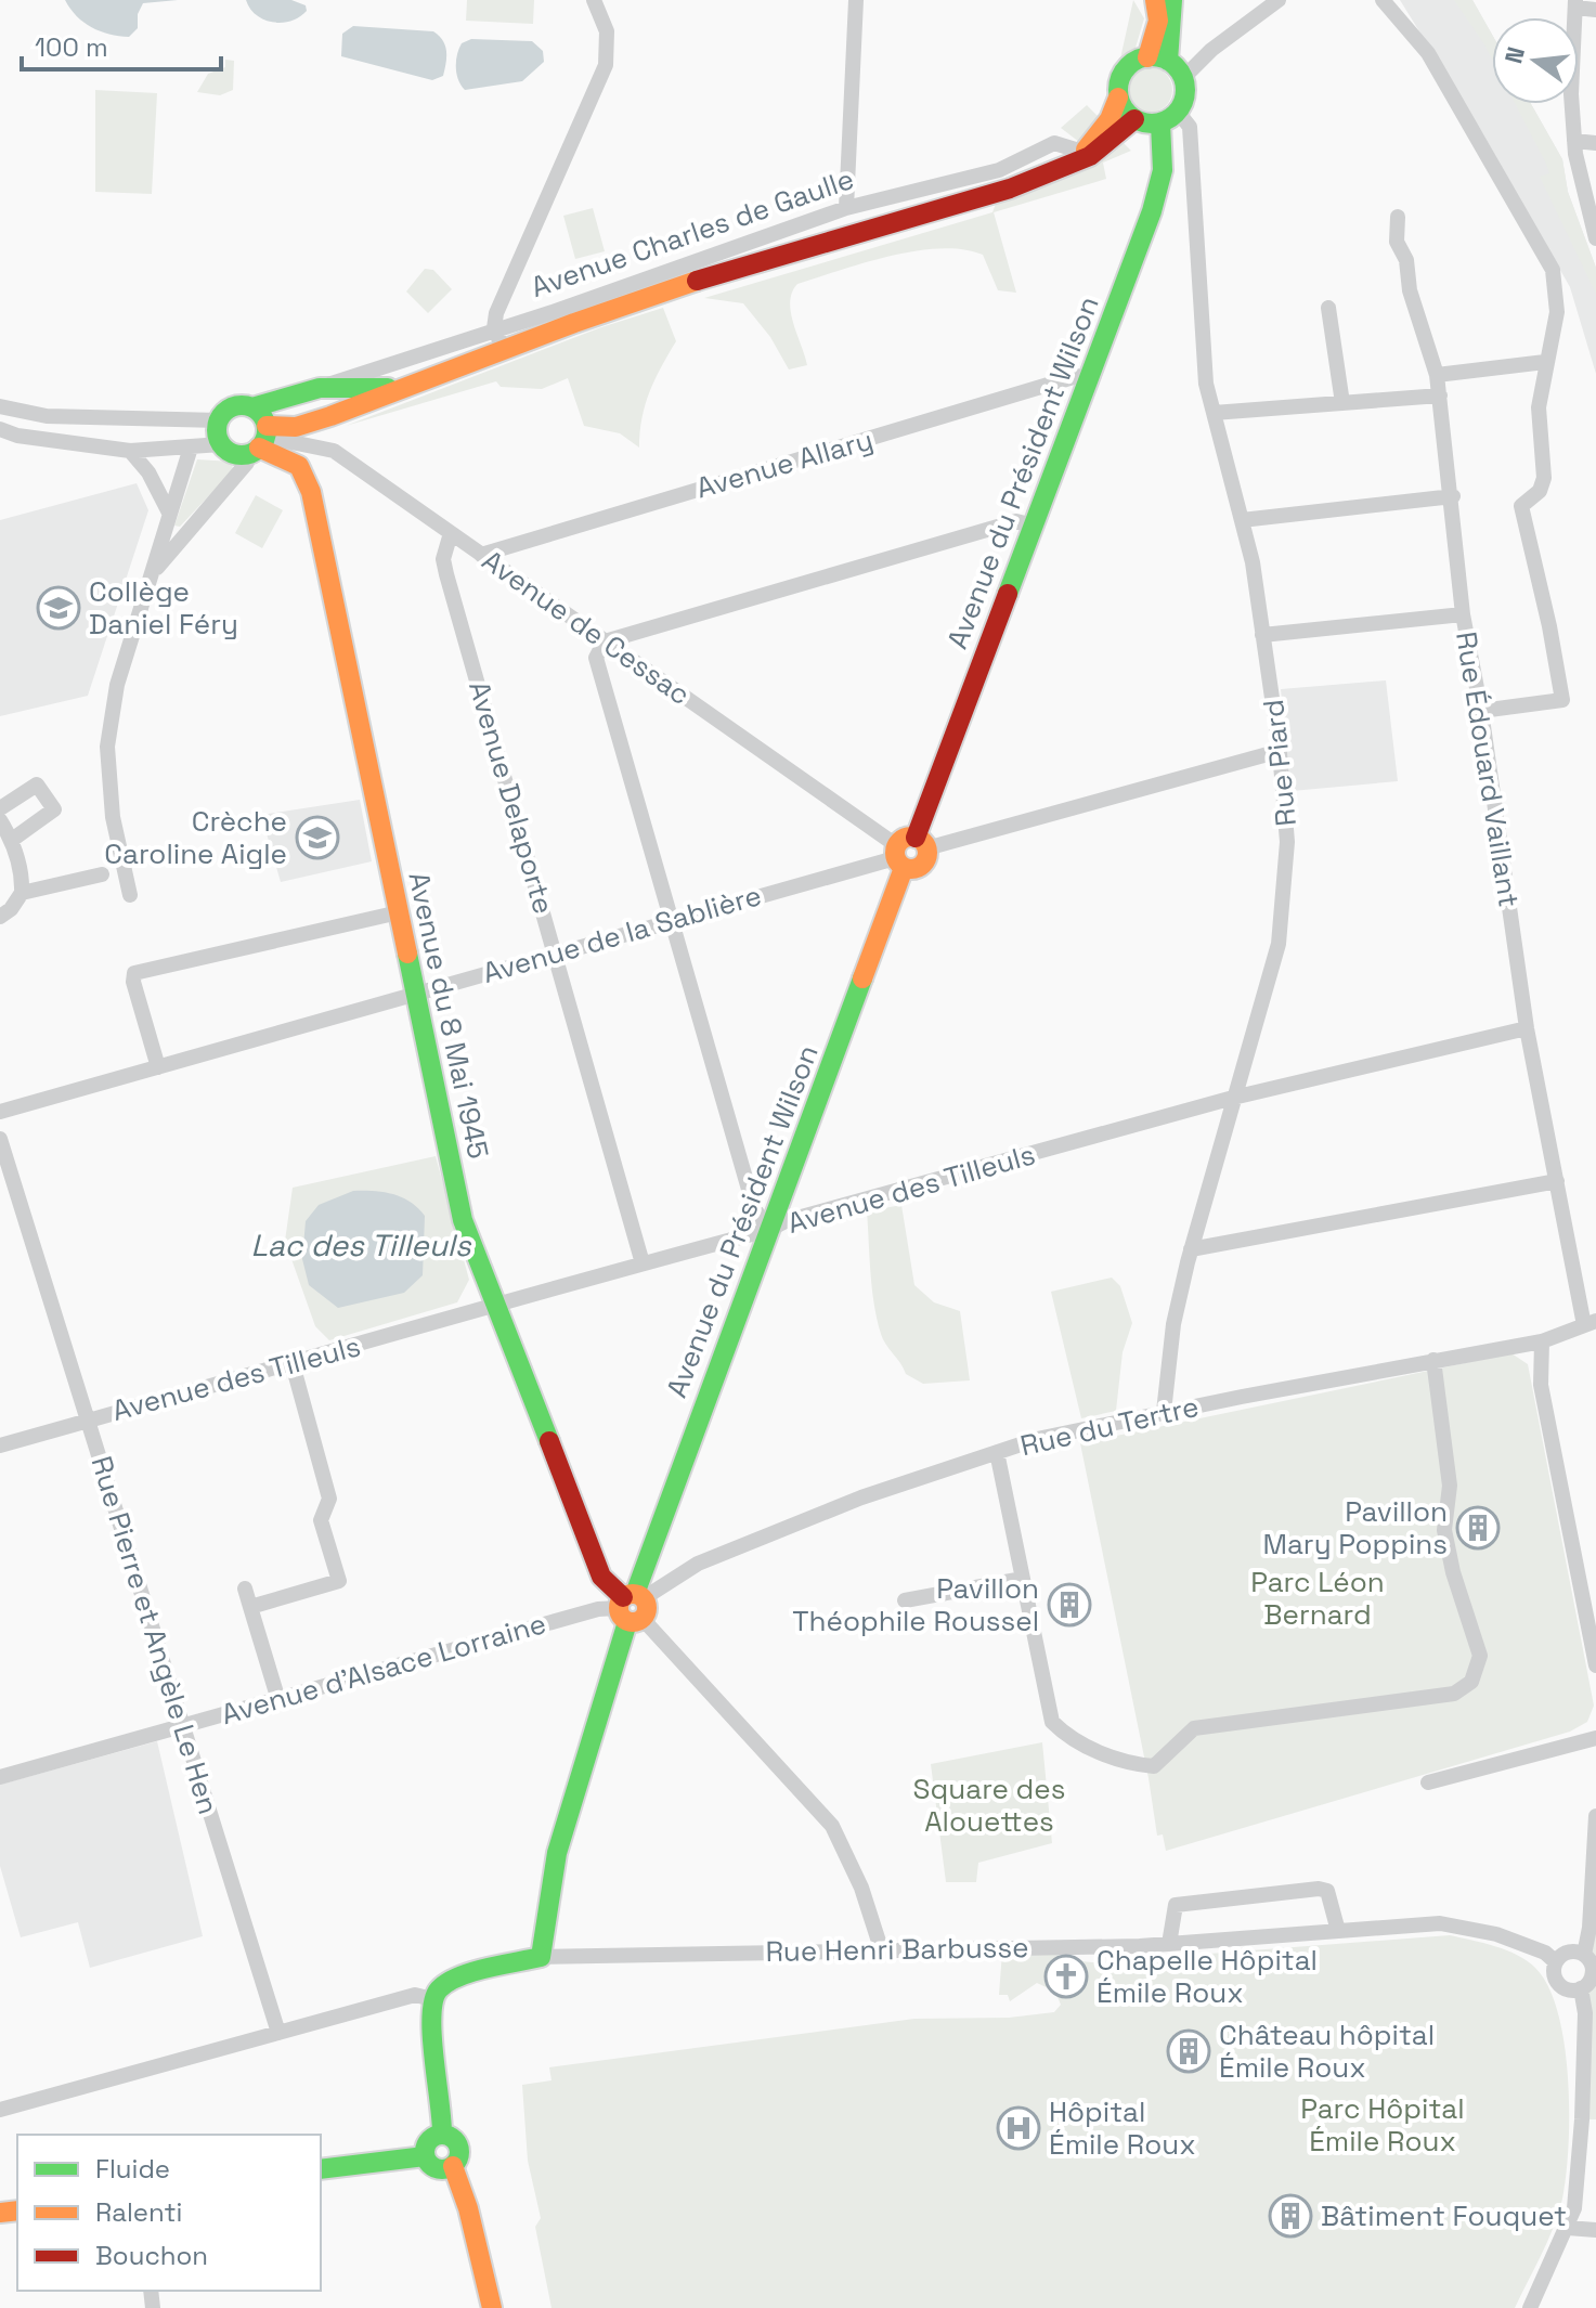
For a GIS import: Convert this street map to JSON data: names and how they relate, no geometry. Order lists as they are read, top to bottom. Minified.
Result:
{"streets":{"street":["Avenue Charles de Gaulle","Avenue Allary","Avenue du Président Wilson","Avenue de Cessac","Rue Piard","Rue Édouard Vaillant","Avenue Delaporte","Avenue de la Sablière","Avenue du 8 Mai 1945","Avenue des Tilleuls","Rue du Tertre","Rue Pierre et Angèle Le Hen","Avenue d'Alsace Lorraine","Rue Henri Barbusse"]},"crossings":[["Avenue Charles de Gaulle","Avenue du Président Wilson"],["Avenue Charles de Gaulle","Avenue de Cessac"],["Avenue Charles de Gaulle","Rue Piard"],["Avenue Charles de Gaulle","Avenue du 8 Mai 1945"],["Avenue Allary","Avenue du Président Wilson"],["Avenue Allary","Avenue de Cessac"],["Avenue du Président Wilson","Avenue de Cessac"],["Avenue du Président Wilson","Rue Piard"],["Avenue du Président Wilson","Avenue de la Sablière"],["Avenue du Président Wilson","Avenue du 8 Mai 1945"],["Avenue du Président Wilson","Avenue des Tilleuls"],["Avenue du Président Wilson","Rue du Tertre"],["Avenue du Président Wilson","Avenue d'Alsace Lorraine"],["Avenue du Président Wilson","Rue Henri Barbusse"],["Avenue de Cessac","Avenue Delaporte"],["Avenue de Cessac","Avenue de la Sablière"],["Avenue de Cessac","Avenue du 8 Mai 1945"],["Rue Piard","Avenue des Tilleuls"],["Rue Piard","Rue du Tertre"],["Rue Édouard Vaillant","Avenue des Tilleuls"],["Rue Édouard Vaillant","Rue du Tertre"],["Avenue Delaporte","Avenue de la Sablière"],["Avenue Delaporte","Avenue des Tilleuls"],["Avenue de la Sablière","Avenue du 8 Mai 1945"],["Avenue du 8 Mai 1945","Avenue des Tilleuls"],["Avenue du 8 Mai 1945","Rue du Tertre"],["Avenue du 8 Mai 1945","Avenue d'Alsace Lorraine"],["Avenue des Tilleuls","Rue Pierre et Angèle Le Hen"],["Rue du Tertre","Avenue d'Alsace Lorraine"],["Rue Pierre et Angèle Le Hen","Avenue d'Alsace Lorraine"]],"water":["Lac des Tilleuls"],"parks":["Parc Léon Bernard","Square des Alouettes","Parc Hôpital Émile Roux"],"places":{"school or university":["Collège Daniel Féry","Crèche Caroline Aigle"],"building":["Pavillon Mary Poppins","Pavillon Théophile Roussel","Château hôpital Émile Roux","Bâtiment Fouquet"],"church":["Chapelle Hôpital Émile Roux"],"hospital":["Hôpital Émile Roux"]},"legend":["Fluide","Ralenti","Bouchon"],"scale_bar":"100 m","north":"left"}
